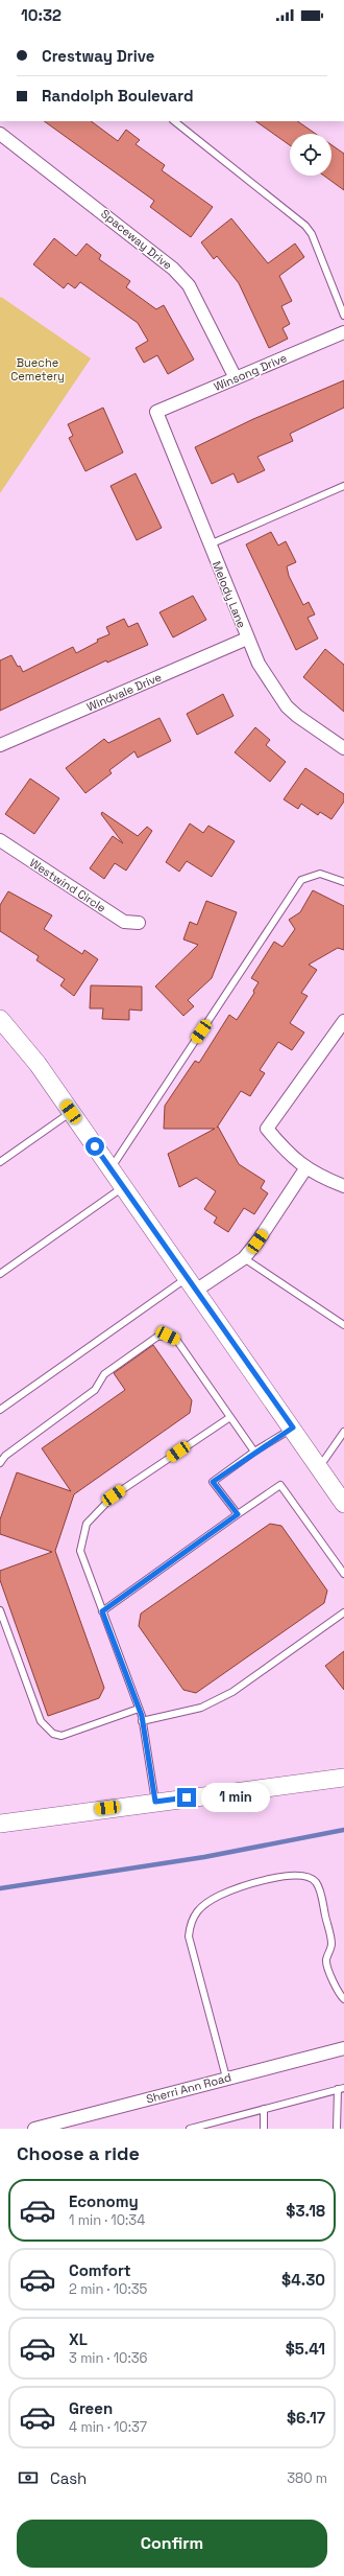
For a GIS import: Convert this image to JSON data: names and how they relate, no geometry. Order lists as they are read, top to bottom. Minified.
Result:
{"streets":{"street":["Spaceway Drive","Winsong Drive","Melody Lane","Windvale Drive","Westwind Circle","Sherri Ann Road"]},"crossings":[["Spaceway Drive","Winsong Drive"],["Winsong Drive","Melody Lane"],["Melody Lane","Windvale Drive"]],"parks":["Bueche Cemetery"],"page":{"status":"10:32","banner":["Crestway Drive","Randolph Boulevard"],"bubble":"1 min","heading":"Choose a ride","list":[{"name":"Economy","note":"1 min · 10:34","value":"$3.18"},{"name":"Comfort","note":"2 min · 10:35","value":"$4.30"},{"name":"XL","note":"3 min · 10:36","value":"$5.41"},{"name":"Green","note":"4 min · 10:37","value":"$6.17"}],"pay":["Cash","380 m"],"buttons":"Confirm"}}
